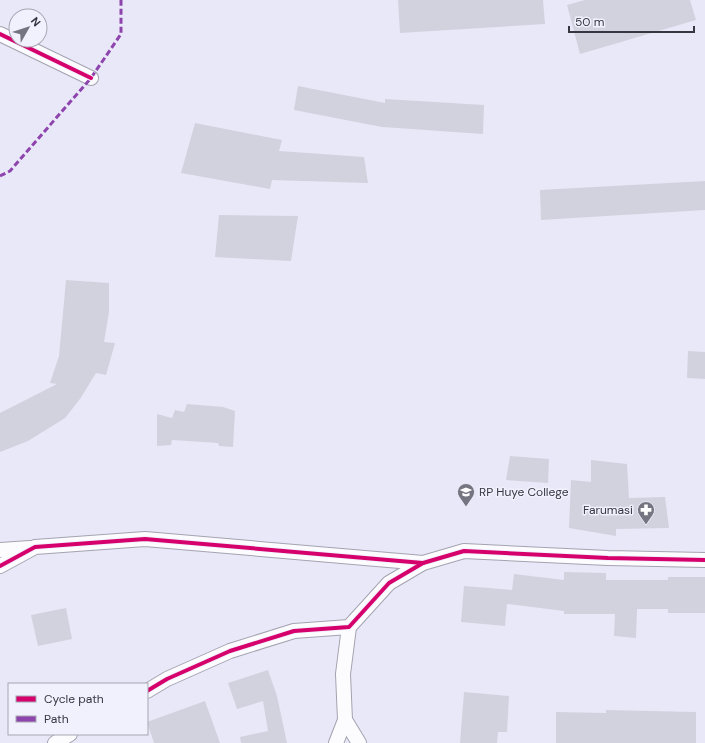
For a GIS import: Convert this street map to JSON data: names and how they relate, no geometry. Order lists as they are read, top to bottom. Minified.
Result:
{"places":{"school or university":["RP Huye College"],"pharmacy":["Farumasi"]},"legend":["Cycle path","Path"],"scale_bar":"50 m","north":"top right"}
